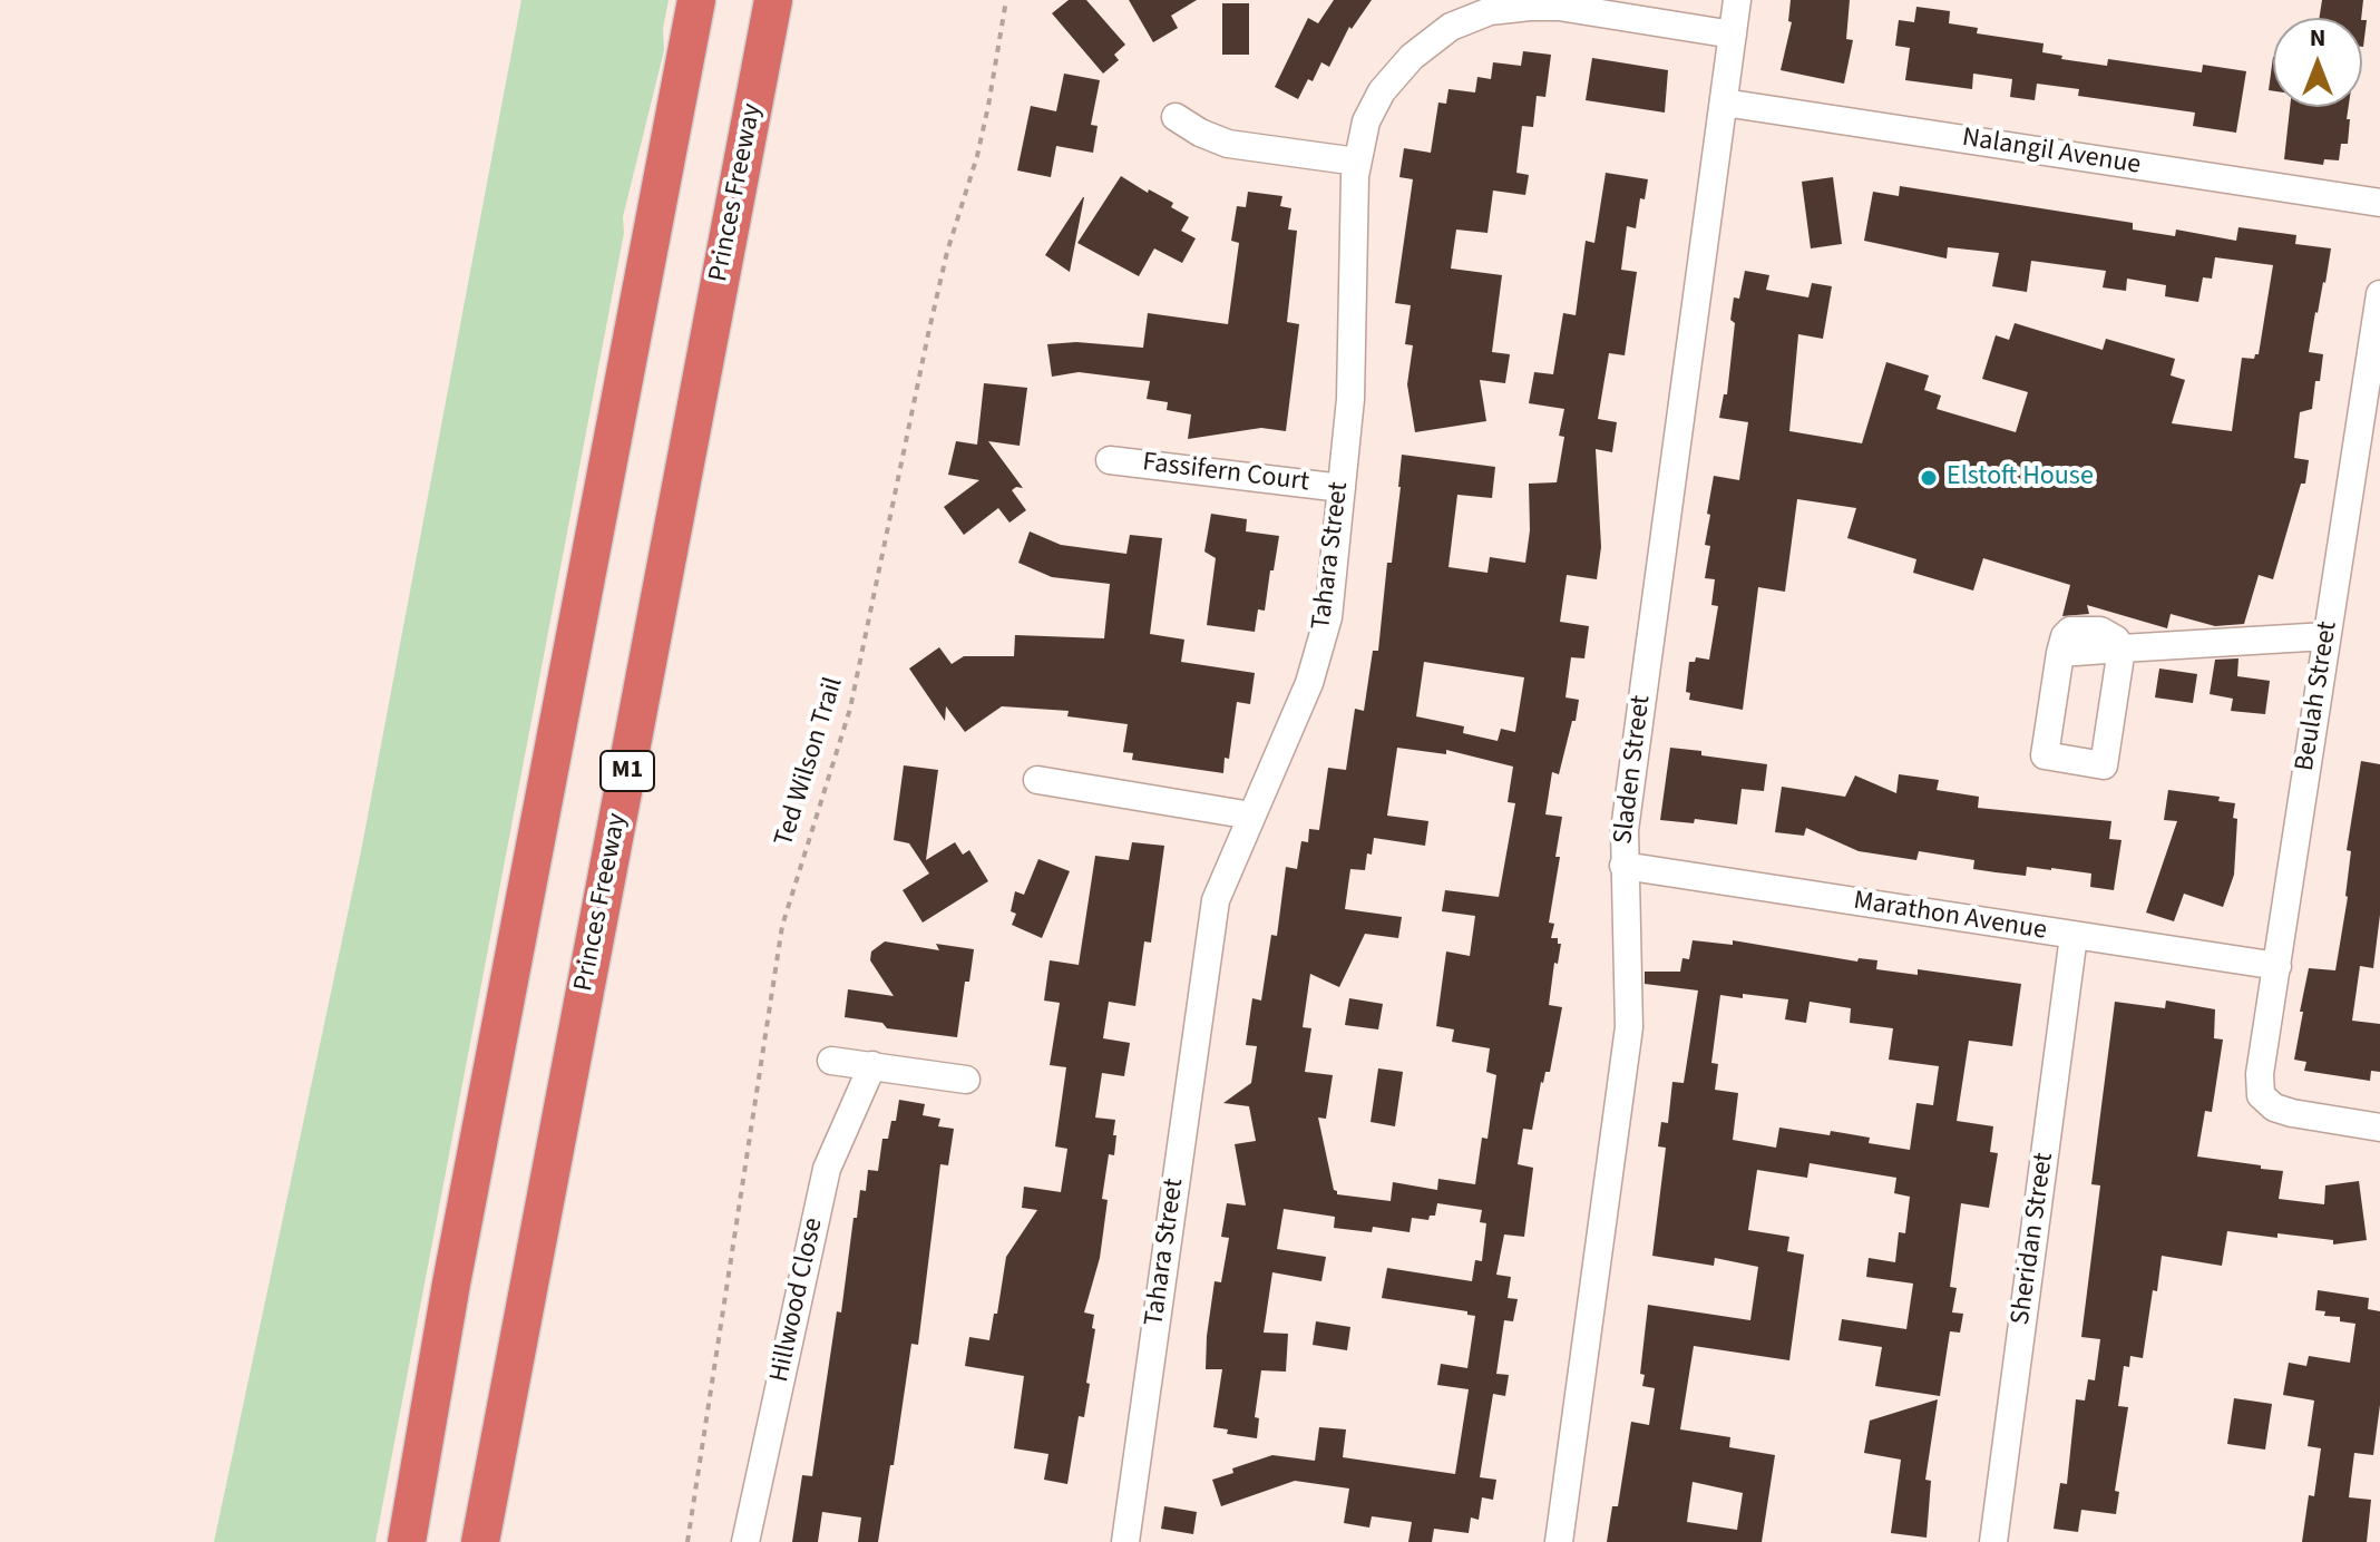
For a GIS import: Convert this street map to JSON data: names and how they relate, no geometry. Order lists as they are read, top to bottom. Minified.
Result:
{"streets":{"highway":["Princes Freeway","M1"],"street":["Nalangil Avenue","Fassifern Court","Tahara Street","Beulah Street","Sladen Street","Marathon Avenue","Sheridan Street","Hillwood Close"],"path":["Ted Wilson Trail"]},"crossings":[["Nalangil Avenue","Sladen Street"],["Fassifern Court","Tahara Street"],["Tahara Street","Sladen Street"],["Beulah Street","Marathon Avenue"],["Sladen Street","Marathon Avenue"],["Marathon Avenue","Sheridan Street"]],"places":["Elstoft House"],"north":"top"}
